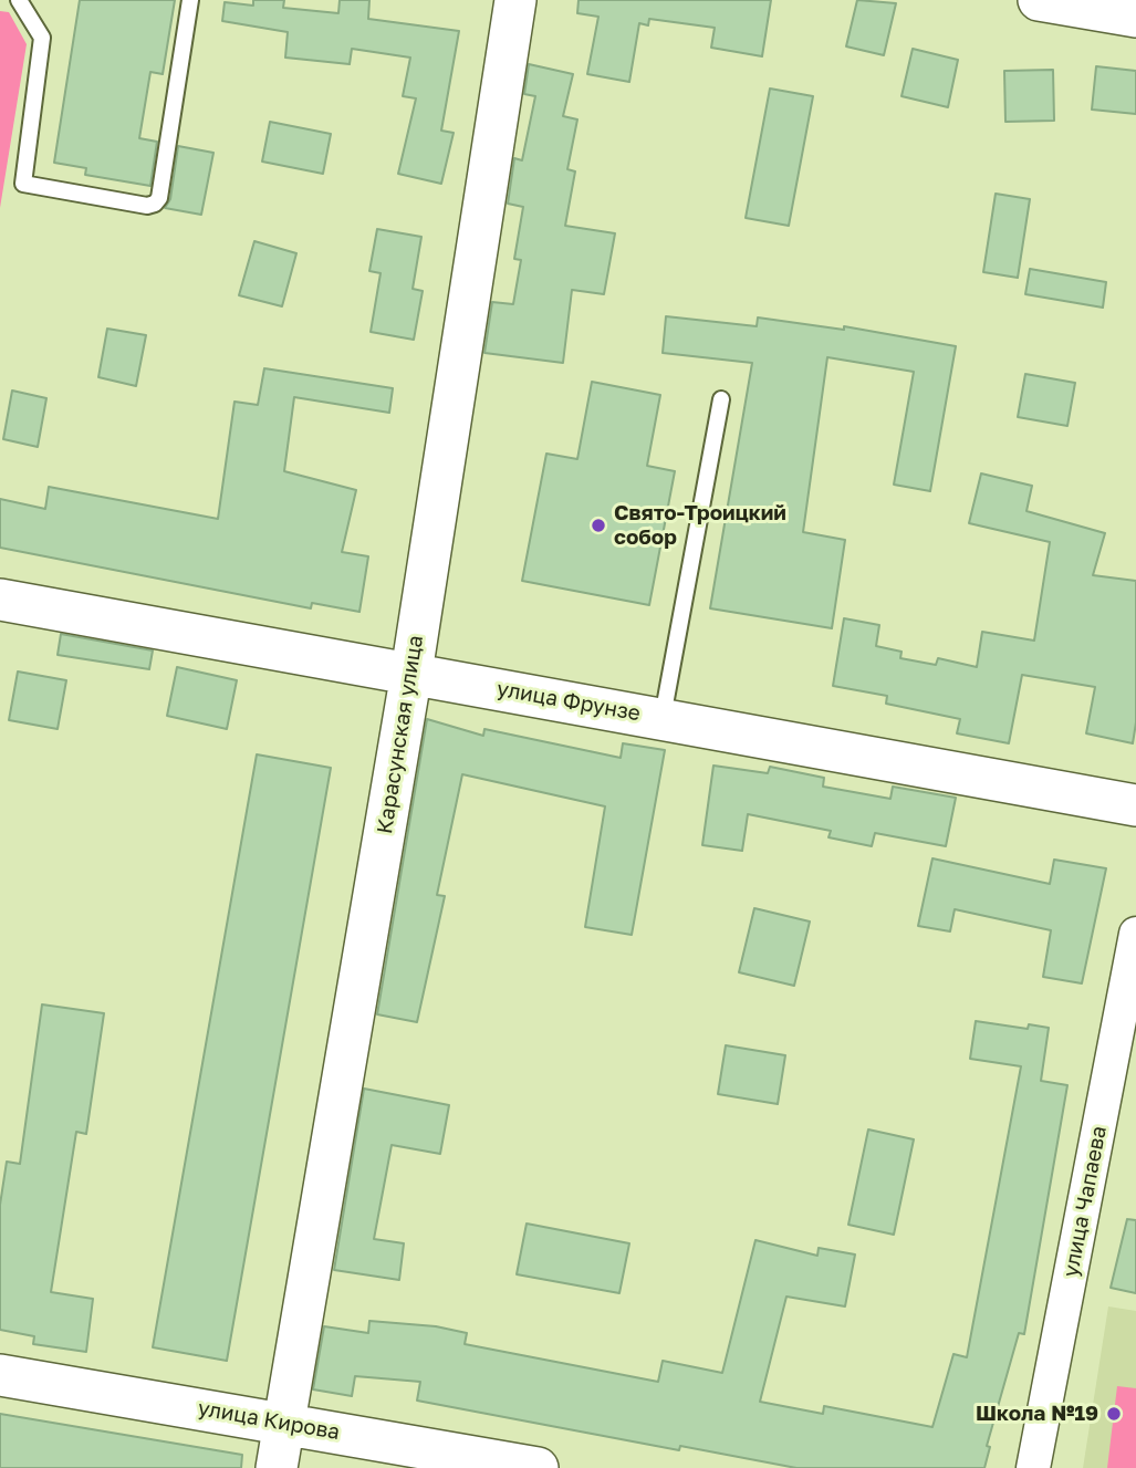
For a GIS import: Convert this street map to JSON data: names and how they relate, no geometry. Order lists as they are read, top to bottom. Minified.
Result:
{"streets":{"street":["улица Фрунзе","Карасунская улица","улица Чапаева","улица Кирова"]},"crossings":[["улица Фрунзе","Карасунская улица"],["Карасунская улица","улица Кирова"]],"places":["Свято-Троицкий собор","Школа №19"]}
